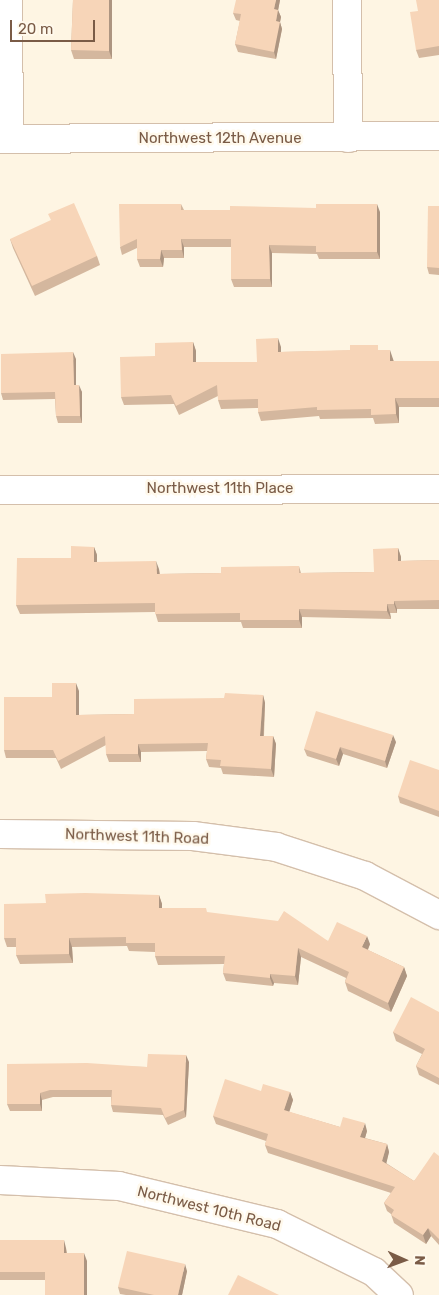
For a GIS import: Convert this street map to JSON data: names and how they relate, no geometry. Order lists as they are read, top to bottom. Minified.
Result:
{"streets":{"street":["Northwest 12th Avenue","Northwest 11th Place","Northwest 11th Road","Northwest 10th Road"]},"scale_bar":"20 m","north":"right"}
